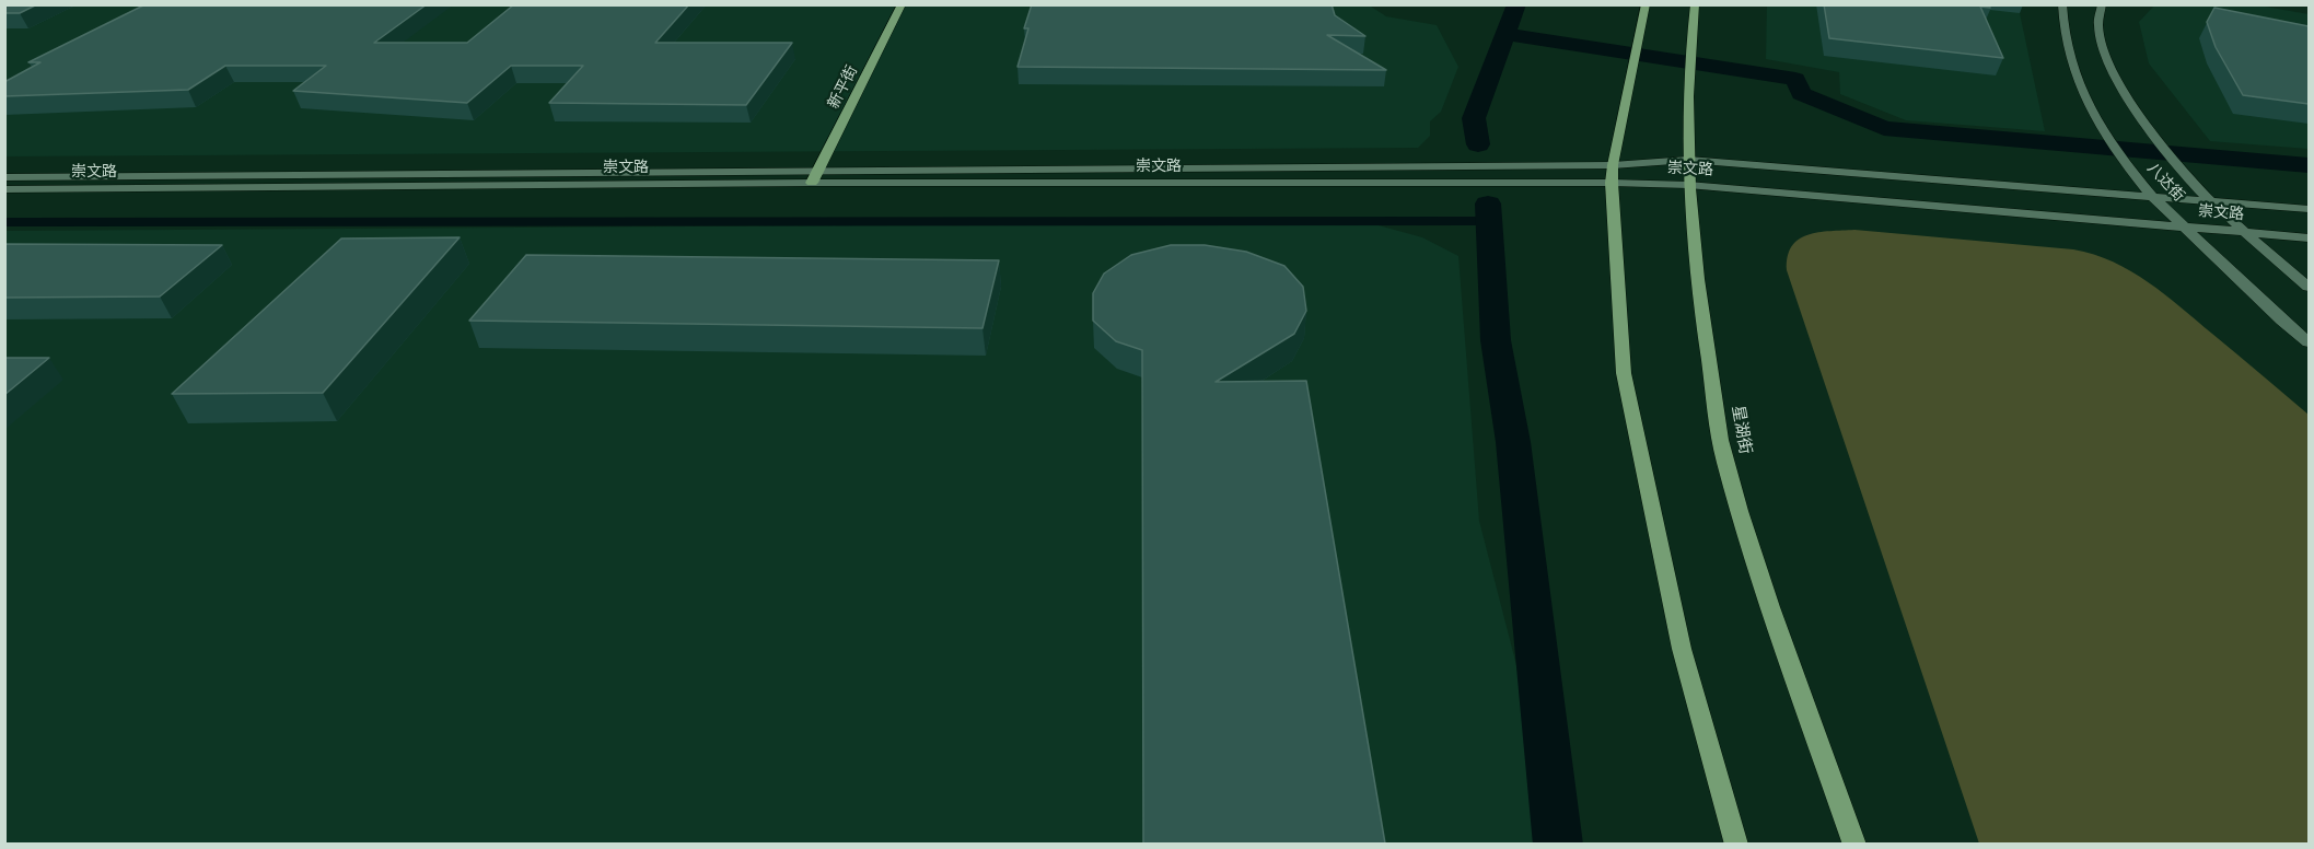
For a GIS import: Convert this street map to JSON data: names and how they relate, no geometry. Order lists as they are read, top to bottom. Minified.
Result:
{"streets":{"main road":["新平街","星湖街"],"street":["崇文路","八达街"]},"crossings":[["新平街","崇文路"],["崇文路","八达街"],["崇文路","星湖街"]]}
